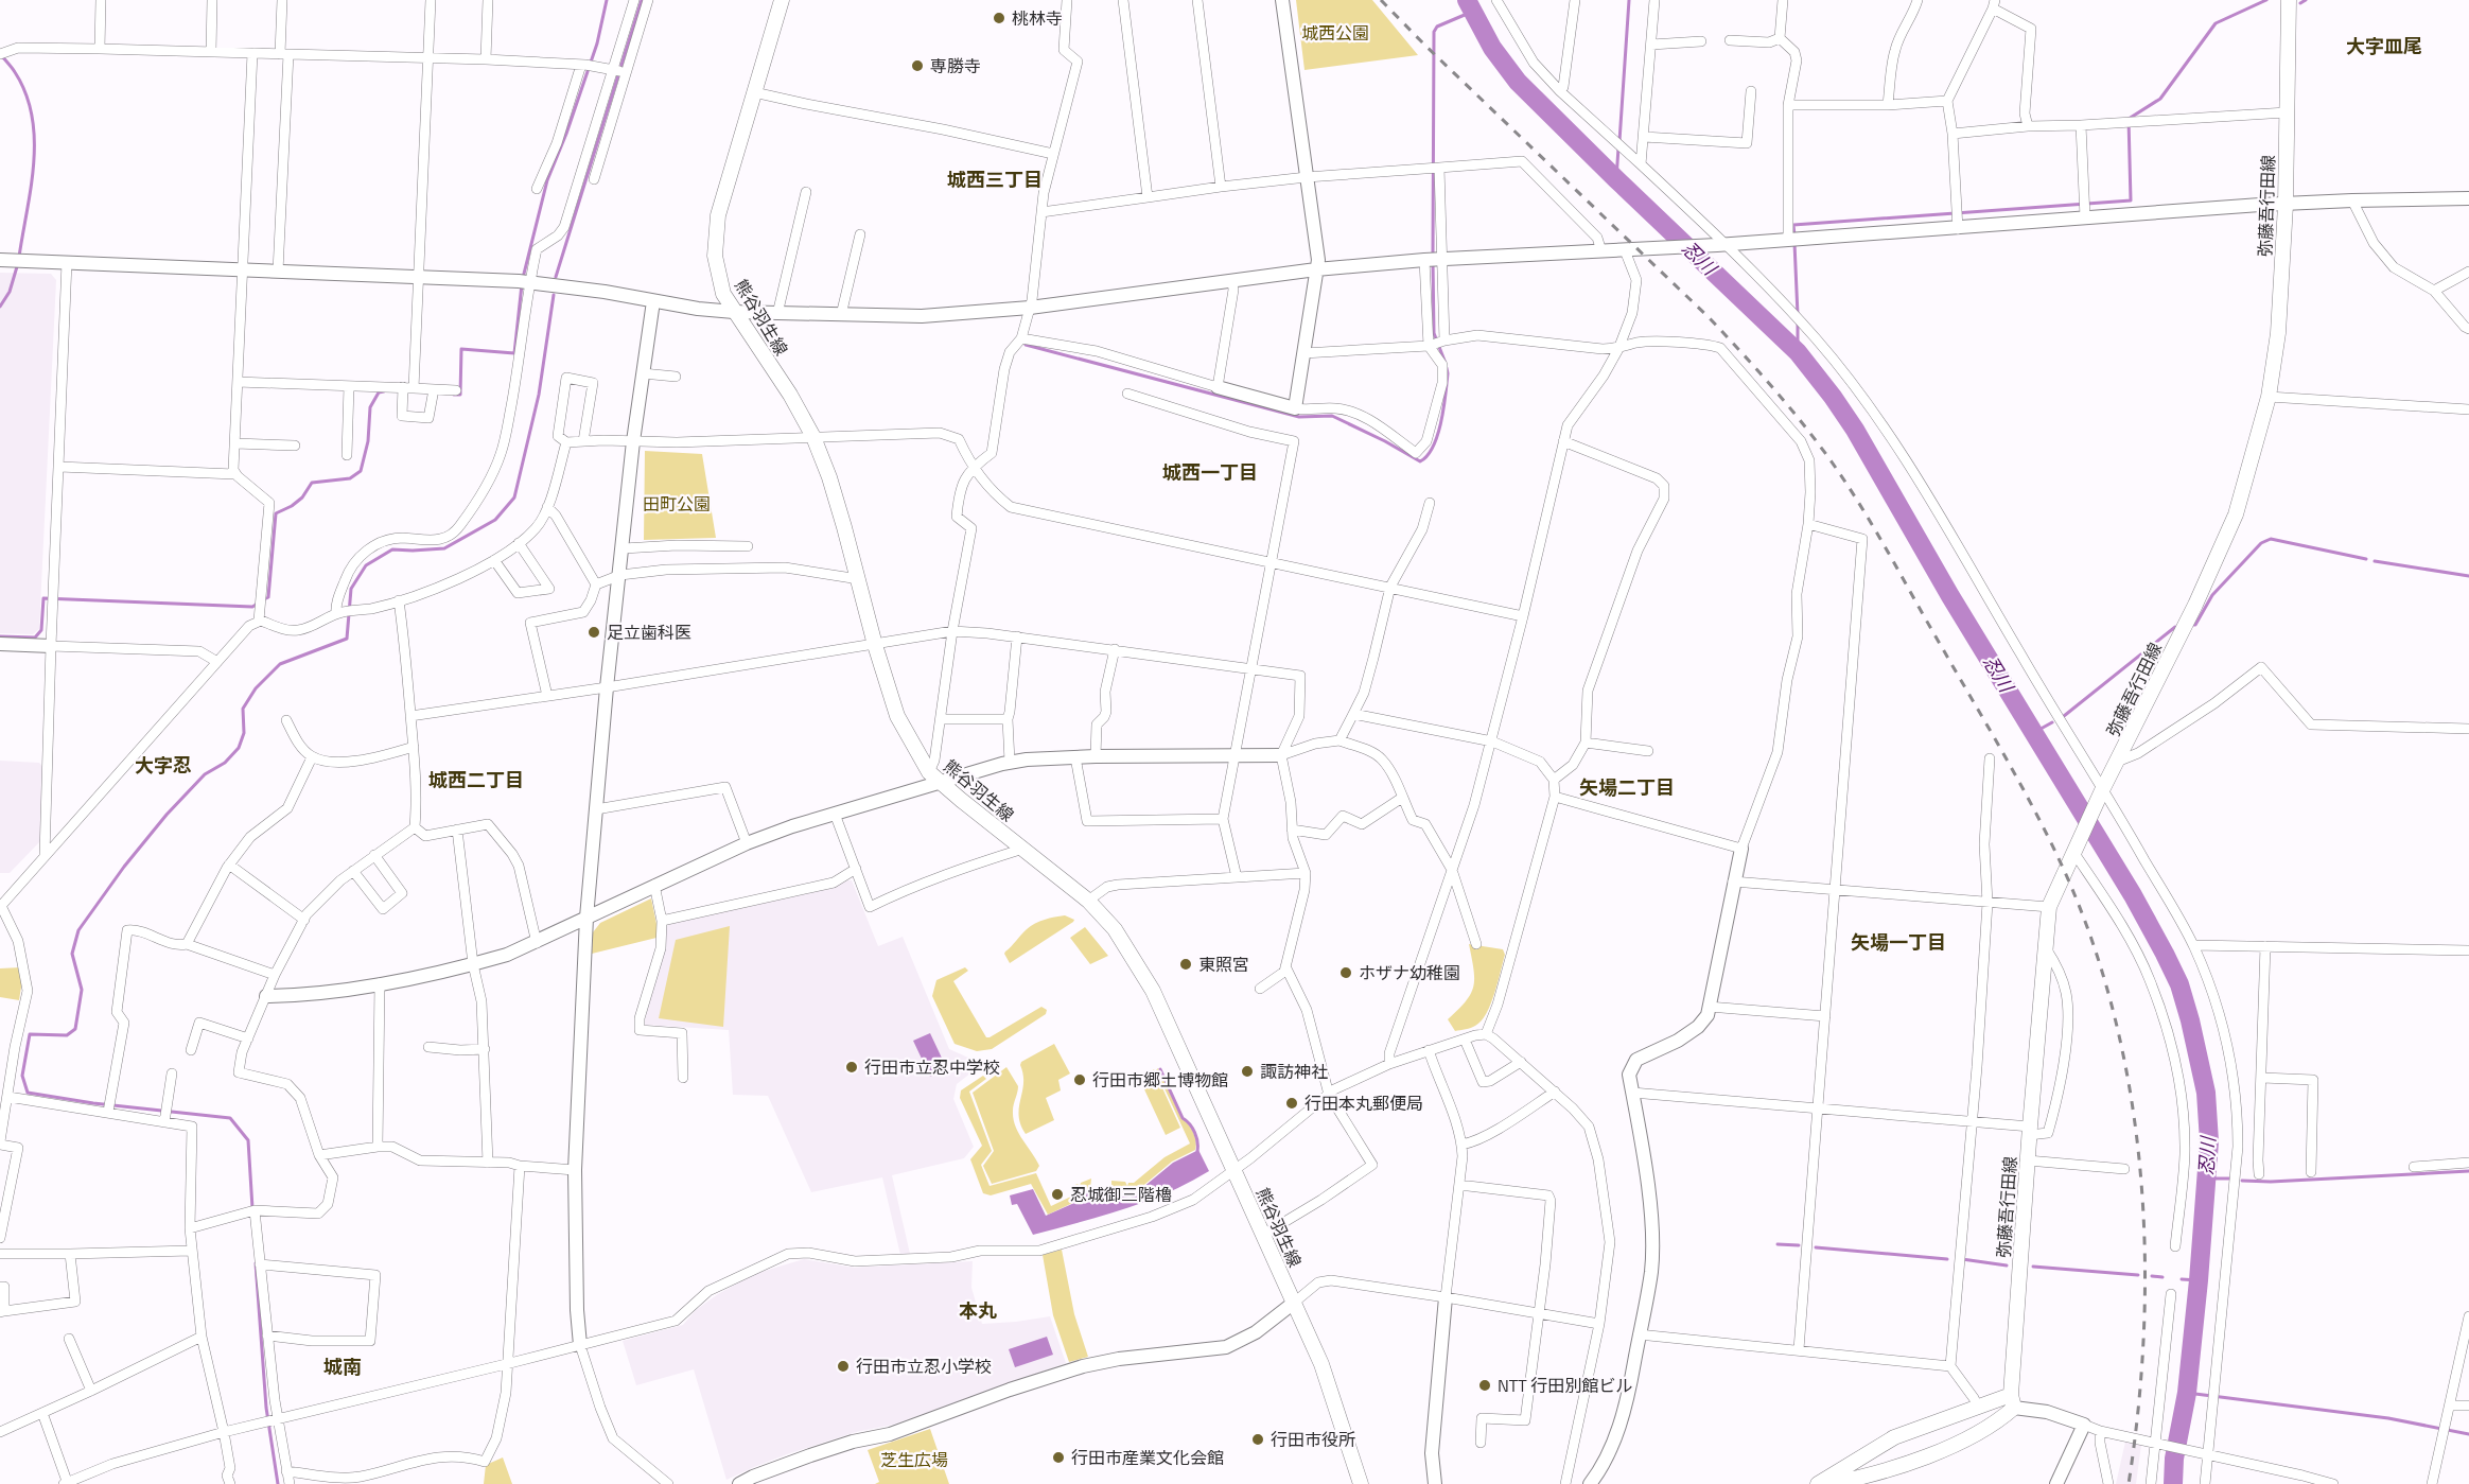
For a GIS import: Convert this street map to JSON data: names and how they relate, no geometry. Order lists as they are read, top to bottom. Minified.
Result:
{"streets":{"main road":["弥藤吾行田線","熊谷羽生線"]},"districts":["大字皿尾","城西三丁目","城西一丁目","大字忍","城西二丁目","矢場二丁目","矢場一丁目","本丸","城南"],"water":["忍川"],"parks":["城西公園","田町公園","芝生広場"],"places":["桃林寺","専勝寺","足立歯科医","東照宮","ホザナ幼稚園","行田市立忍中学校","諏訪神社","行田市郷土博物館","行田本丸郵便局","忍城御三階櫓","行田市立忍小学校","NTT 行田別館ビル","行田市役所","行田市産業文化会館"]}
